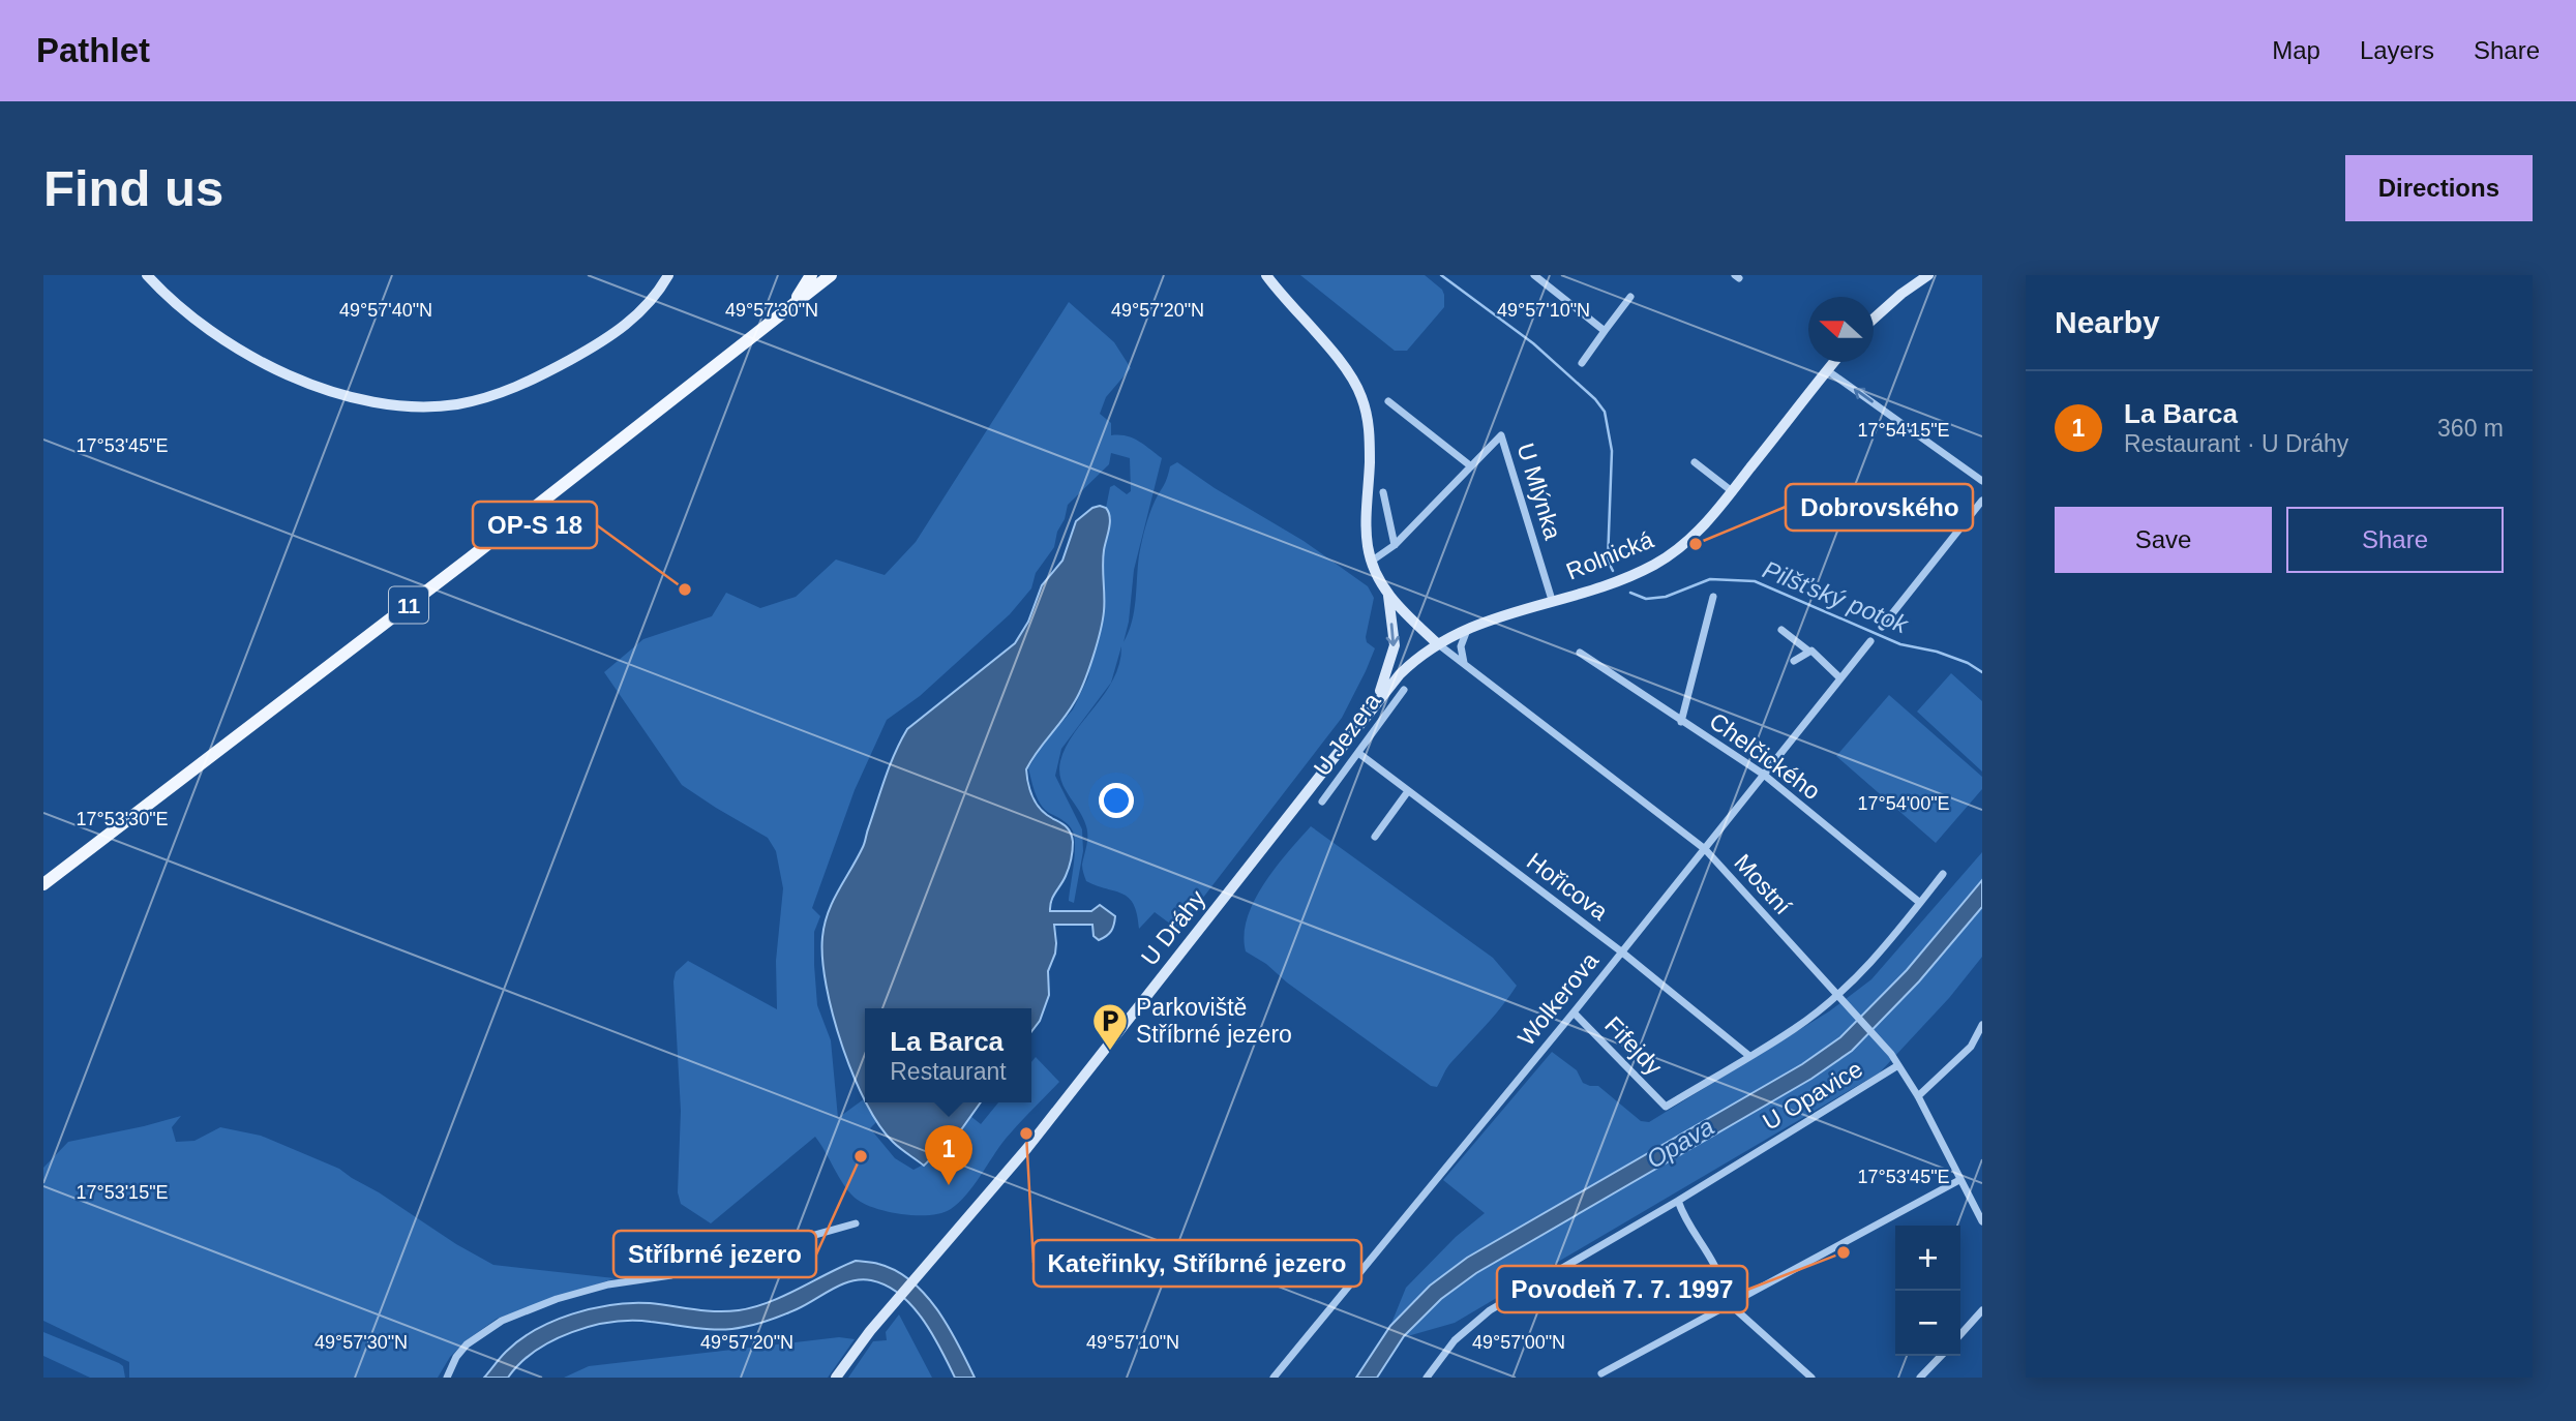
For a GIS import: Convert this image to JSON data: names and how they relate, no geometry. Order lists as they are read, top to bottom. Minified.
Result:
{"streets":{"main road":["11"],"street":["U Mlýnka","Rolnická","U Jezera","Chelčického","Mostní","Hořicova","U Dráhy","Wolkerova","Fifejdy","U Opavice"]},"crossings":[["U Mlýnka","Rolnická"],["Rolnická","Mostní"],["Rolnická","U Dráhy"],["U Jezera","Hořicova"],["Chelčického","Wolkerova"],["Mostní","U Dráhy"],["Mostní","Wolkerova"],["Mostní","U Opavice"],["Hořicova","Wolkerova"],["Hořicova","Fifejdy"],["Wolkerova","Fifejdy"]],"water":["Pilšťský potok","Opava"],"places":{"other":["Dobrovského","OP-S 18","Kateřinky, Stříbrné jezero","Stříbrné jezero","Povodeň 7. 7. 1997"],"parking":["Parkoviště Stříbrné jezero"]},"north":"left","page":{"header":"Pathlet","nav":["Map","Layers","Share"],"buttons":["Directions",["Save","Share"]],"title":"Find us","heading":"Nearby","list":[{"mark":"1","name":"La Barca","note":"Restaurant · U Dráhy","value":"360 m"}],"popup":["La Barca","Restaurant"],"pins":"1","map_buttons":["+","−"]},"coordinates":["49°57'30\"N","49°57'20\"N","49°57'10\"N","49°57'40\"N","17°54'15\"E","17°53'45\"E","17°54'00\"E","17°53'30\"E","17°53'15\"E","49°57'00\"N"]}
